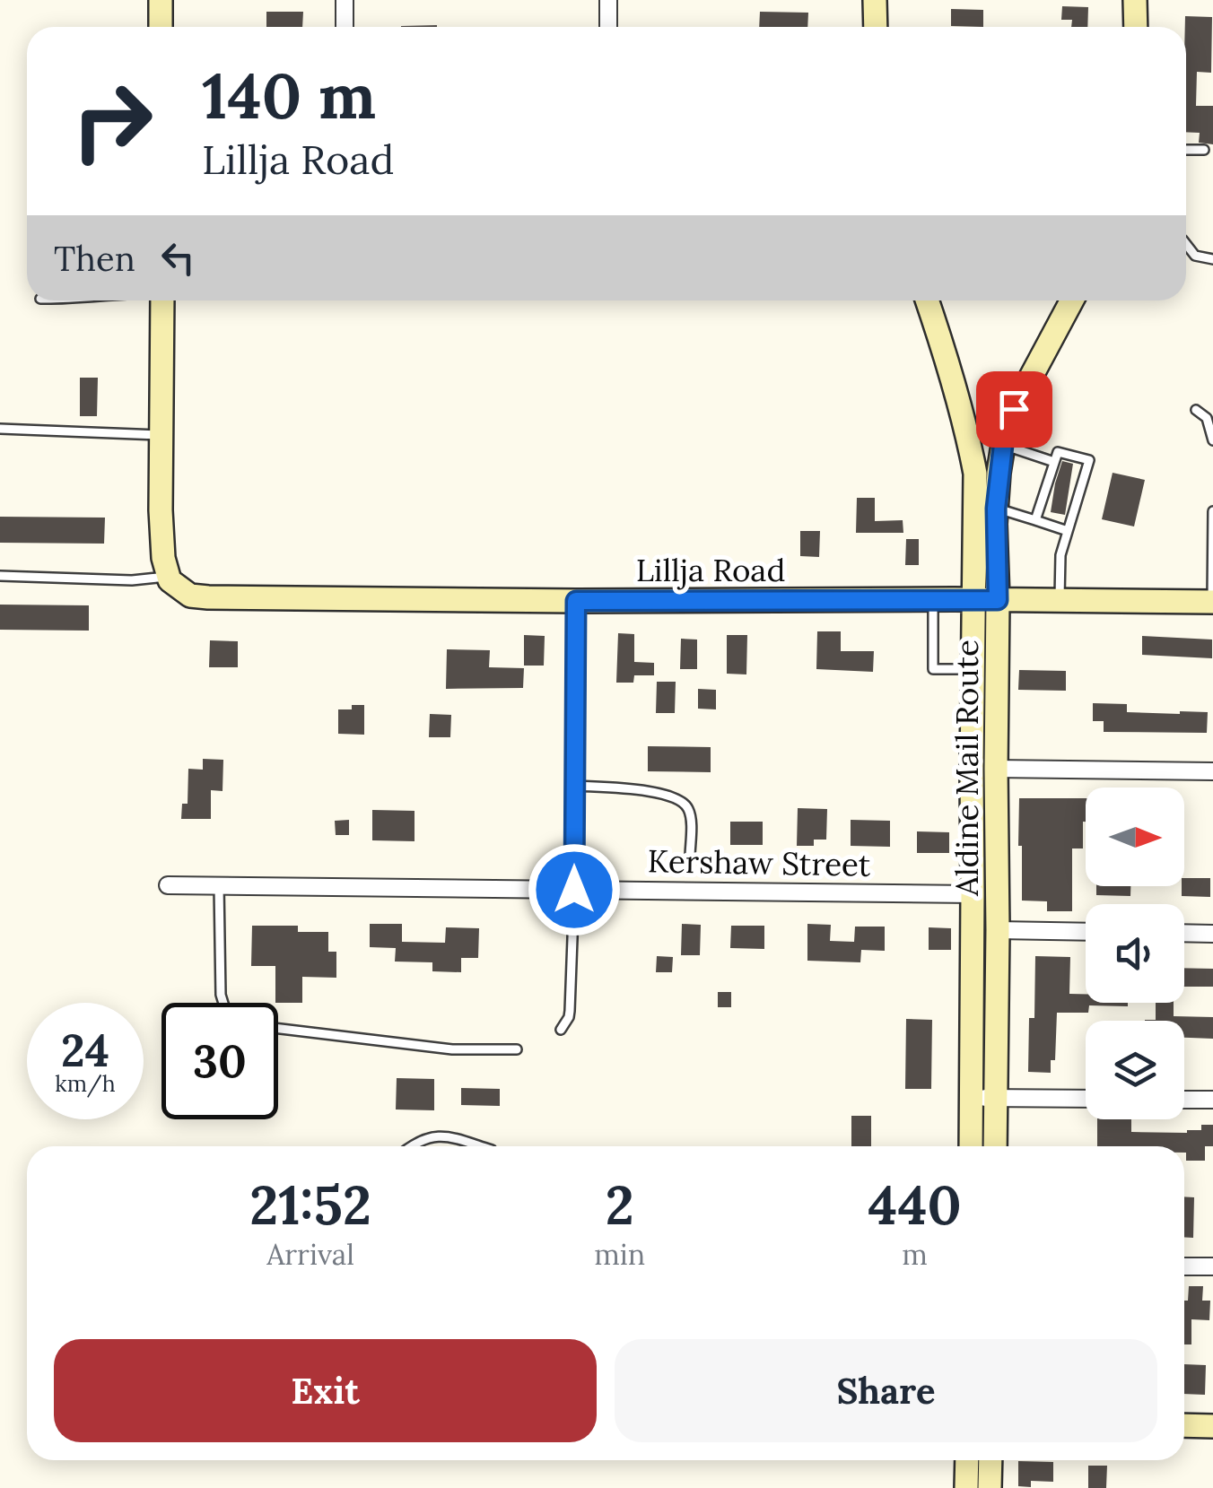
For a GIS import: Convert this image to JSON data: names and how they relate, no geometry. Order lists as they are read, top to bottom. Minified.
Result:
{"streets":{"main road":["Lillja Road","Aldine Mail Route"],"street":["Kershaw Street"]},"crossings":[["Lillja Road","Aldine Mail Route"],["Aldine Mail Route","Kershaw Street"]],"north":"right","page":{"turn":["140 m","Lillja Road"],"then":"Then","speed":"24 km/h","limit":"30","eta":["21:52","Arrival","2","min","440","m"],"buttons":["Exit","Share"]}}
